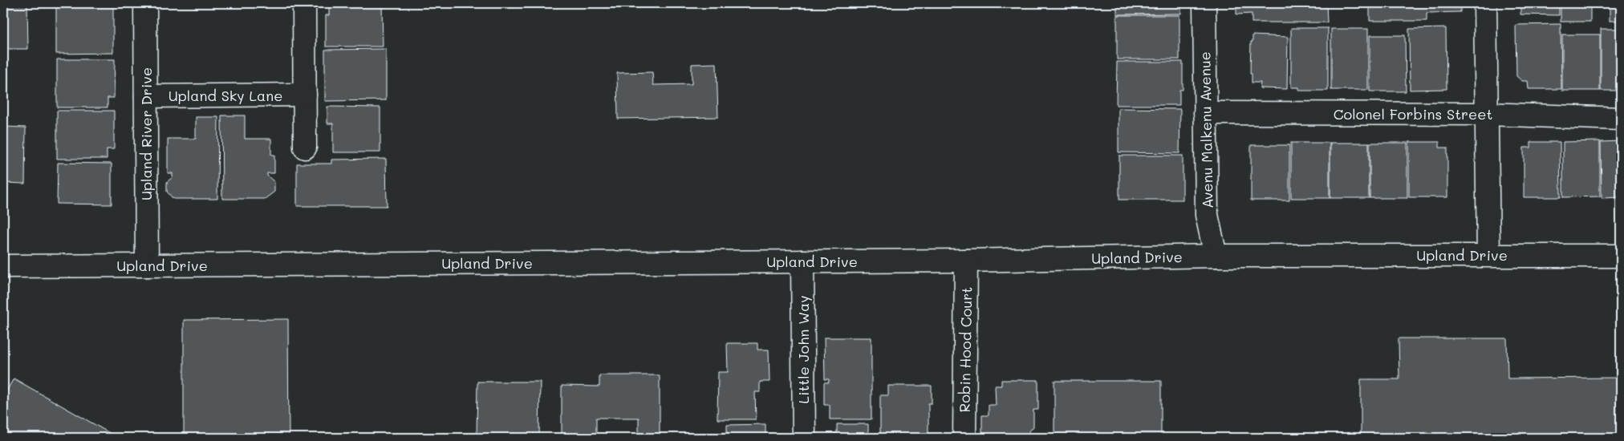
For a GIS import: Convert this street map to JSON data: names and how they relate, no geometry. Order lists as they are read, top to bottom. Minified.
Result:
{"streets":{"street":["Upland Sky Lane","Colonel Forbins Street","Avenu Malkenu Avenue","Upland River Drive","Upland Drive","Little John Way","Robin Hood Court"]},"crossings":[["Upland Sky Lane","Upland River Drive"],["Colonel Forbins Street","Avenu Malkenu Avenue"],["Avenu Malkenu Avenue","Upland Drive"],["Upland River Drive","Upland Drive"],["Upland Drive","Little John Way"],["Upland Drive","Robin Hood Court"]]}
